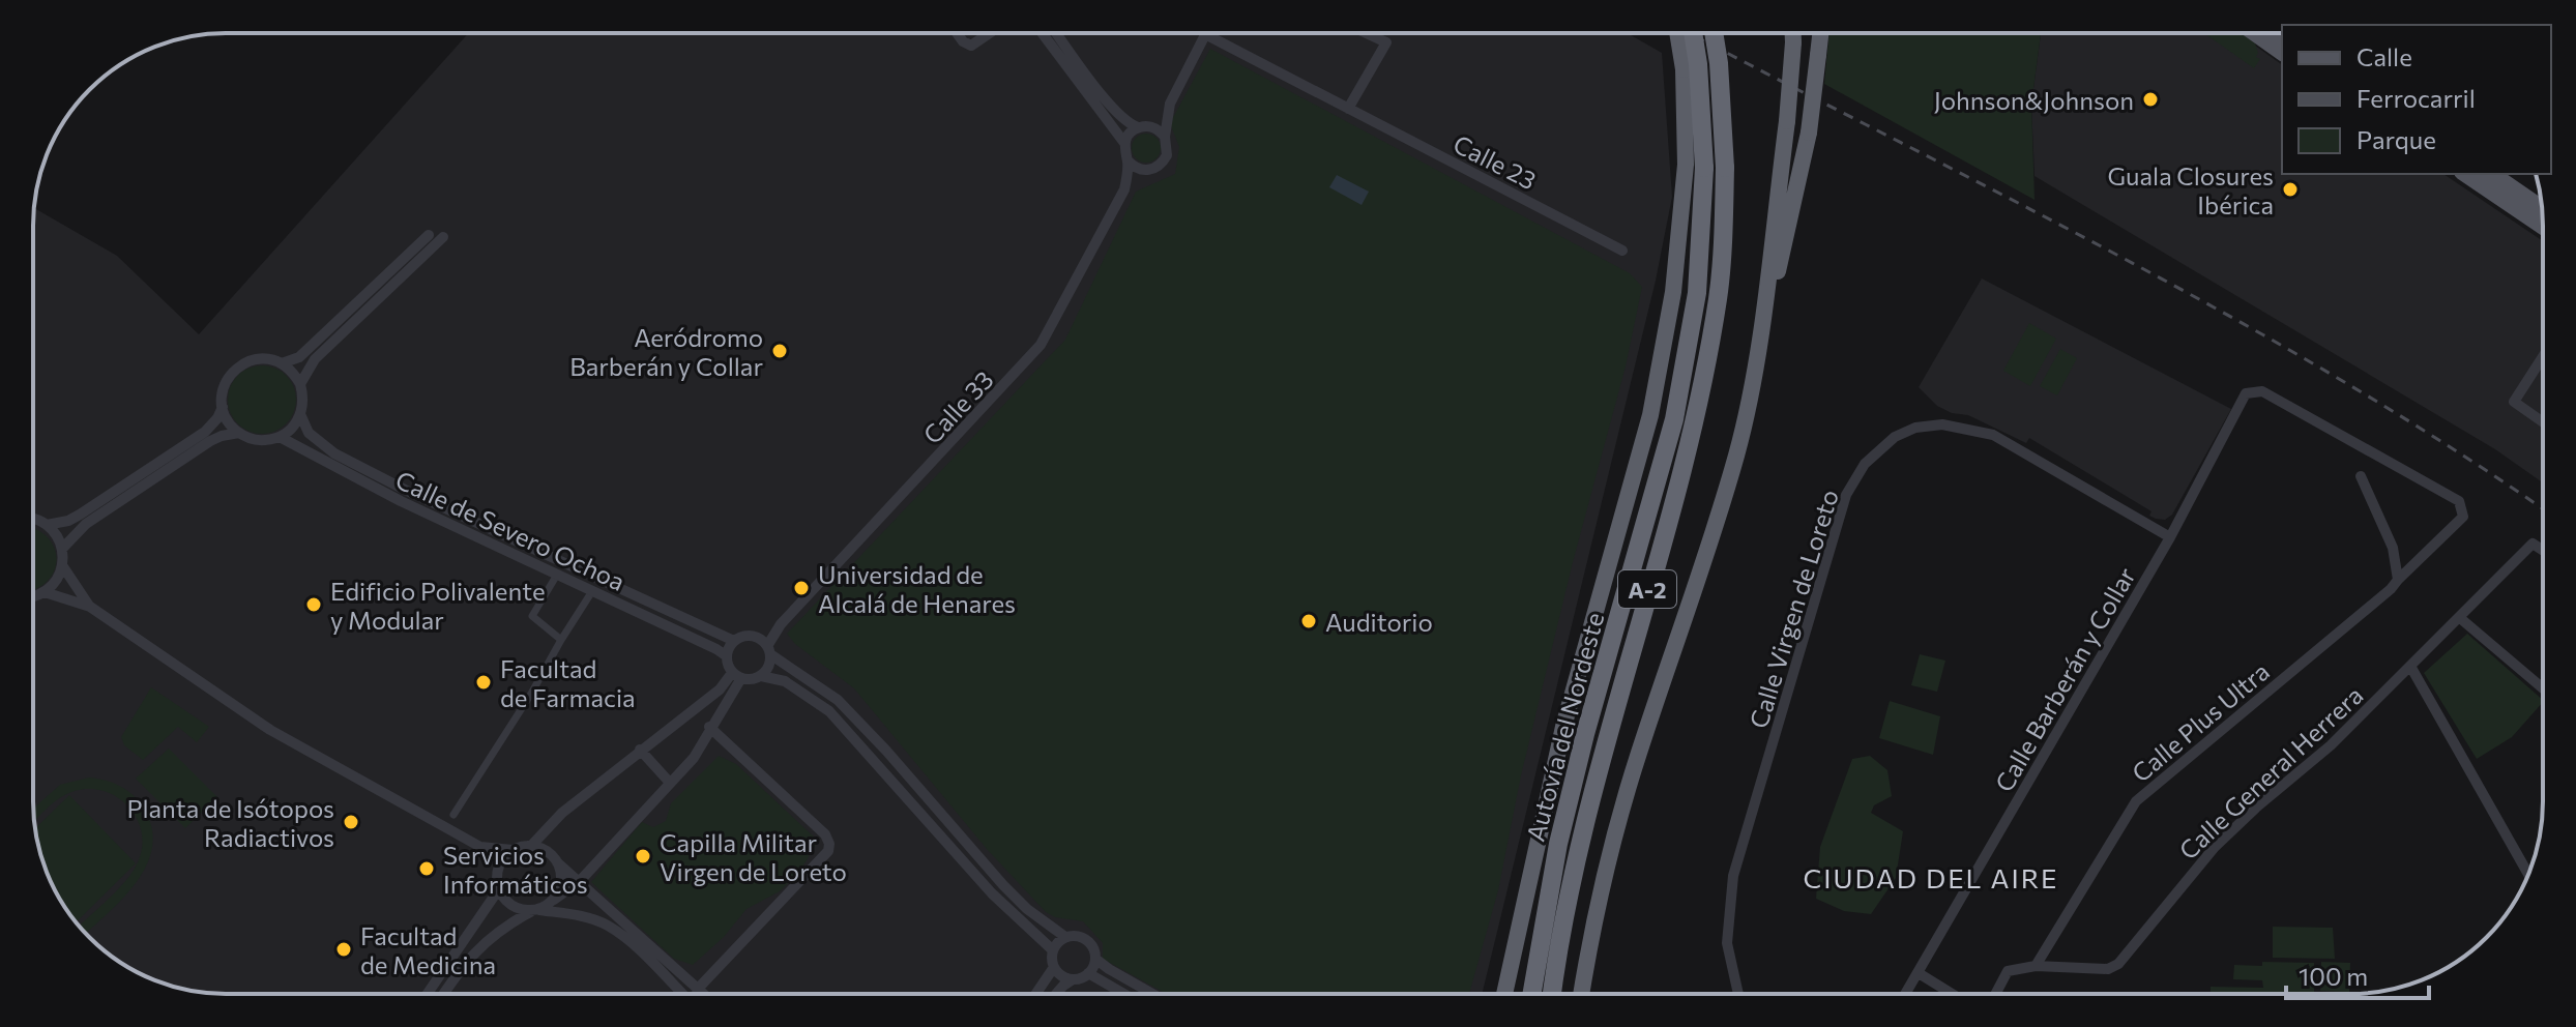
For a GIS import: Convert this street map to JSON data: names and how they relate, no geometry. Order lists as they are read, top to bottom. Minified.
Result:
{"streets":{"highway":["A-2","Autovía del Nordeste"],"street":["Calle 23","Calle 33","Calle de Severo Ochoa","Calle Virgen de Loreto","Calle Barberán y Collar","Calle Plus Ultra","Calle General Herrera"]},"crossings":[["Calle 33","Calle de Severo Ochoa"],["A-2","Autovía del Nordeste"],["Calle Virgen de Loreto","Calle Barberán y Collar"],["Calle Barberán y Collar","Calle Plus Ultra"],["Calle Plus Ultra","Calle General Herrera"]],"districts":["CIUDAD DEL AIRE"],"places":["Johnson&Johnson","Guala Closures Ibérica","Aeródromo Barberán y Collar","Universidad de Alcalá de Henares","Edificio Polivalente y Modular","Auditorio","Facultad de Farmacia","Planta de Isótopos Radiactivos","Capilla Militar Virgen de Loreto","Servicios Informáticos","Facultad de Medicina"],"legend":["Calle","Ferrocarril","Parque"],"scale_bar":"100 m"}
